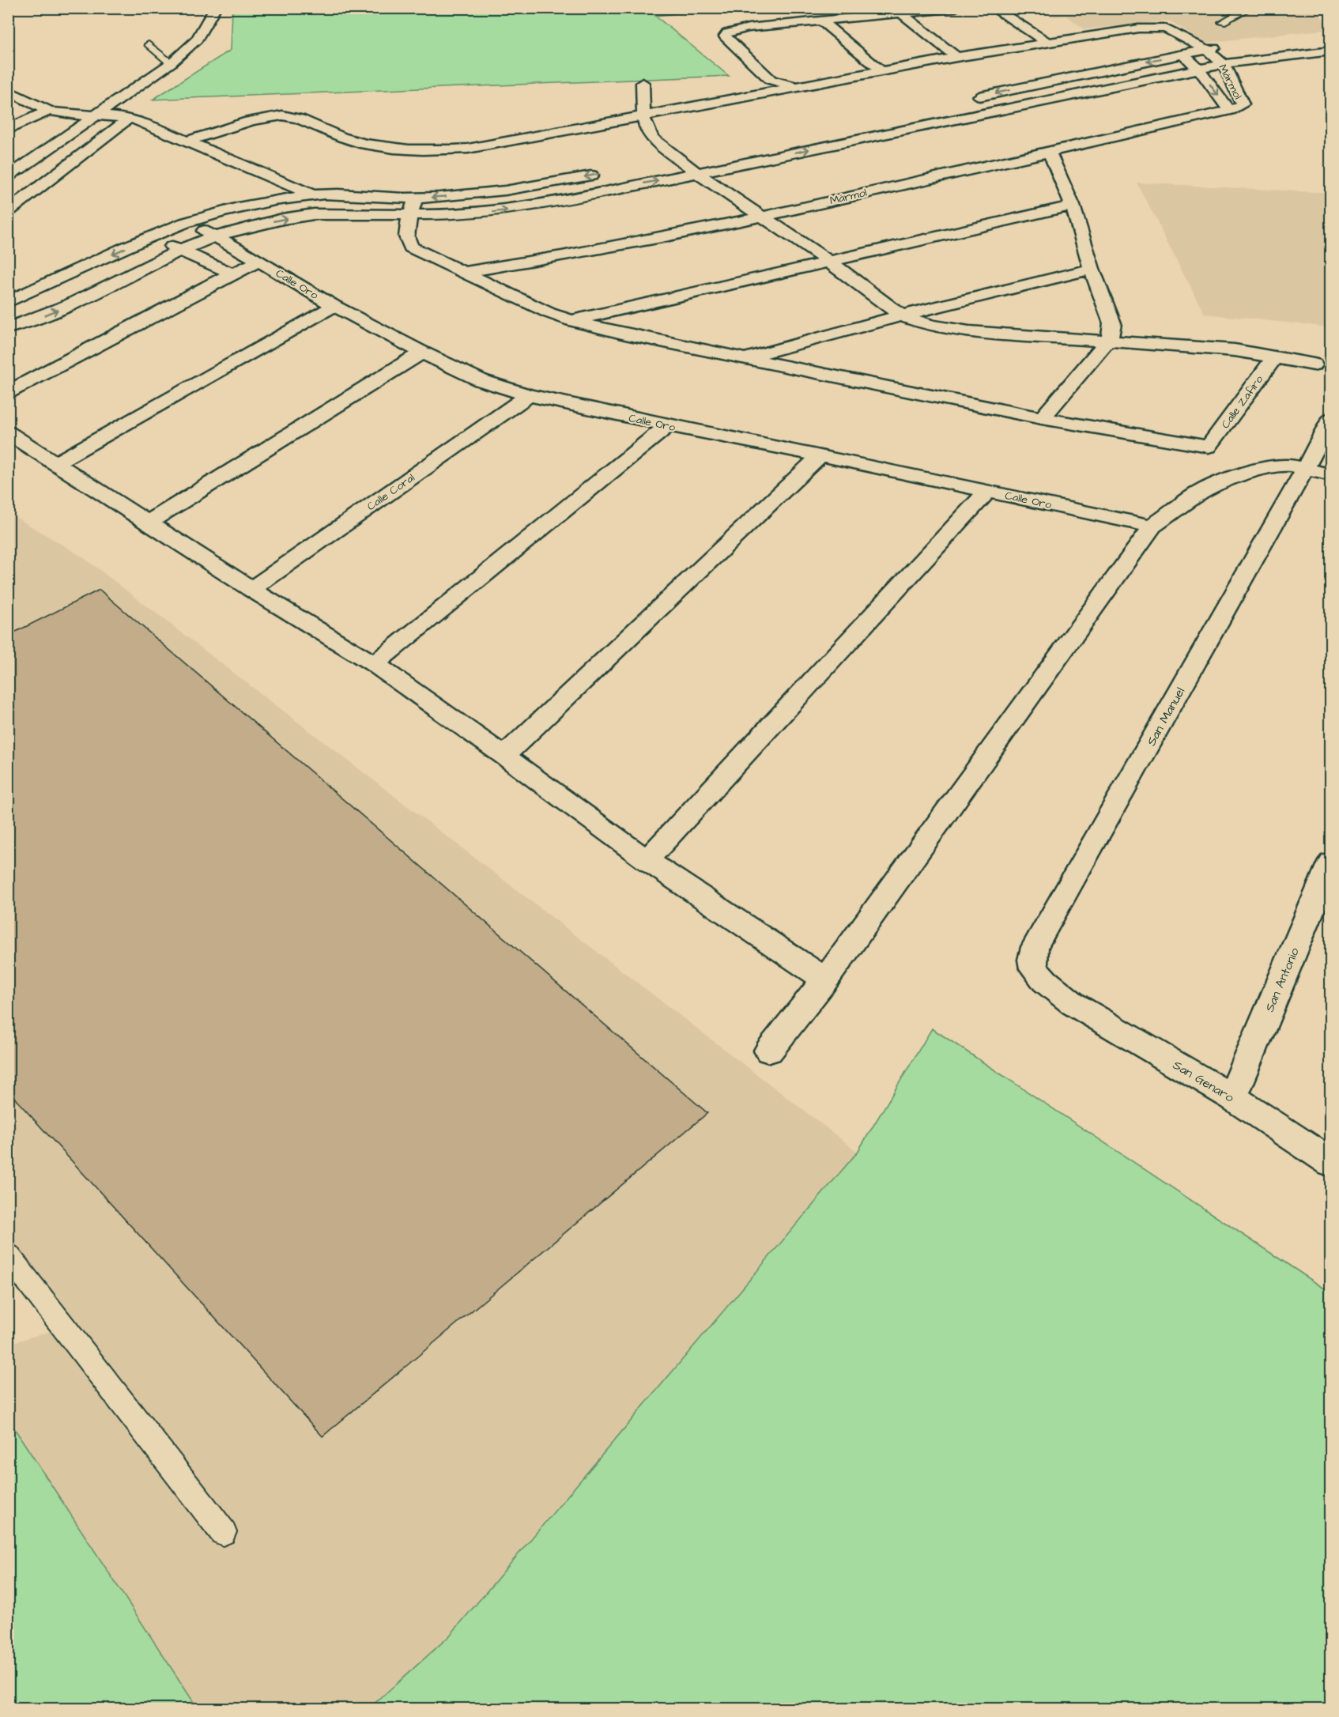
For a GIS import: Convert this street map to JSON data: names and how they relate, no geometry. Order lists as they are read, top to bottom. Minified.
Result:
{"streets":{"street":["Mármol","Calle Oro","Calle Zafiro","Calle Coral","San Manuel","San Antonio","San Genaro"]},"crossings":[["Calle Oro","Calle Coral"],["San Manuel","San Genaro"],["San Antonio","San Genaro"]]}
